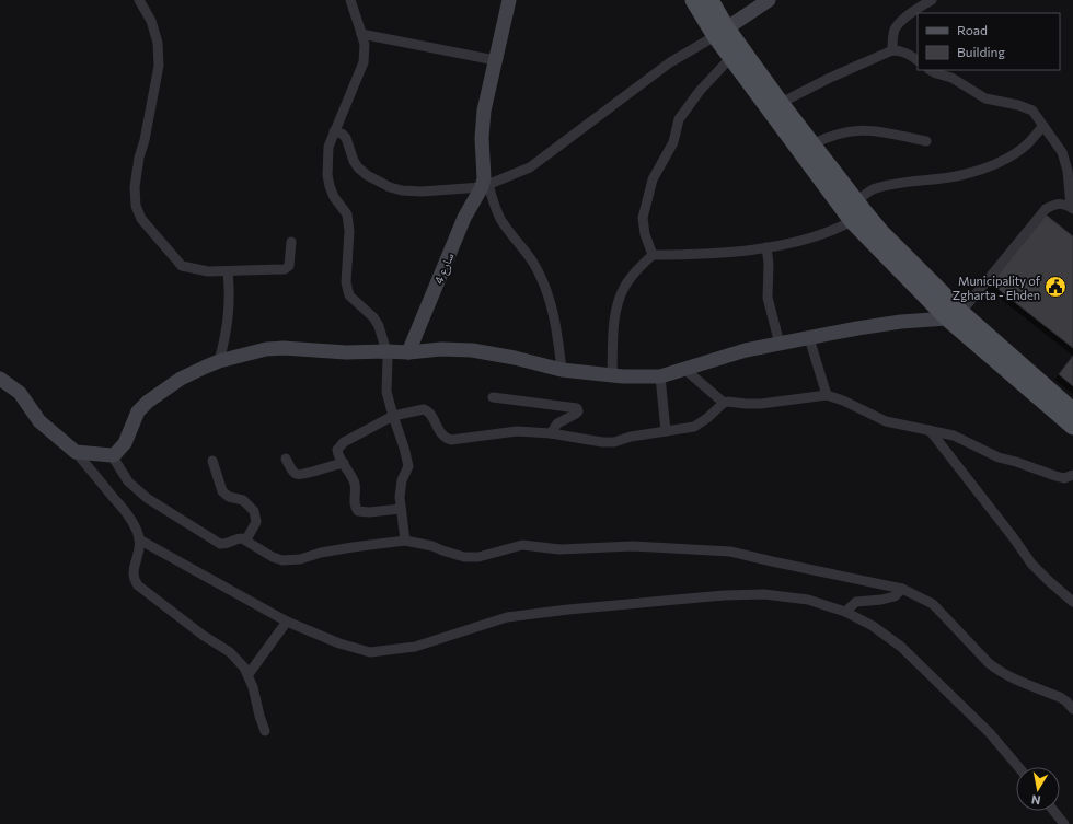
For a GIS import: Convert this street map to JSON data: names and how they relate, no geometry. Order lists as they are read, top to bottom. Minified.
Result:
{"streets":{"main road":["سارع 4"]},"places":{"public building":["Municipality of Zgharta - Ehden"]},"legend":["Road","Building"],"north":"bottom"}
